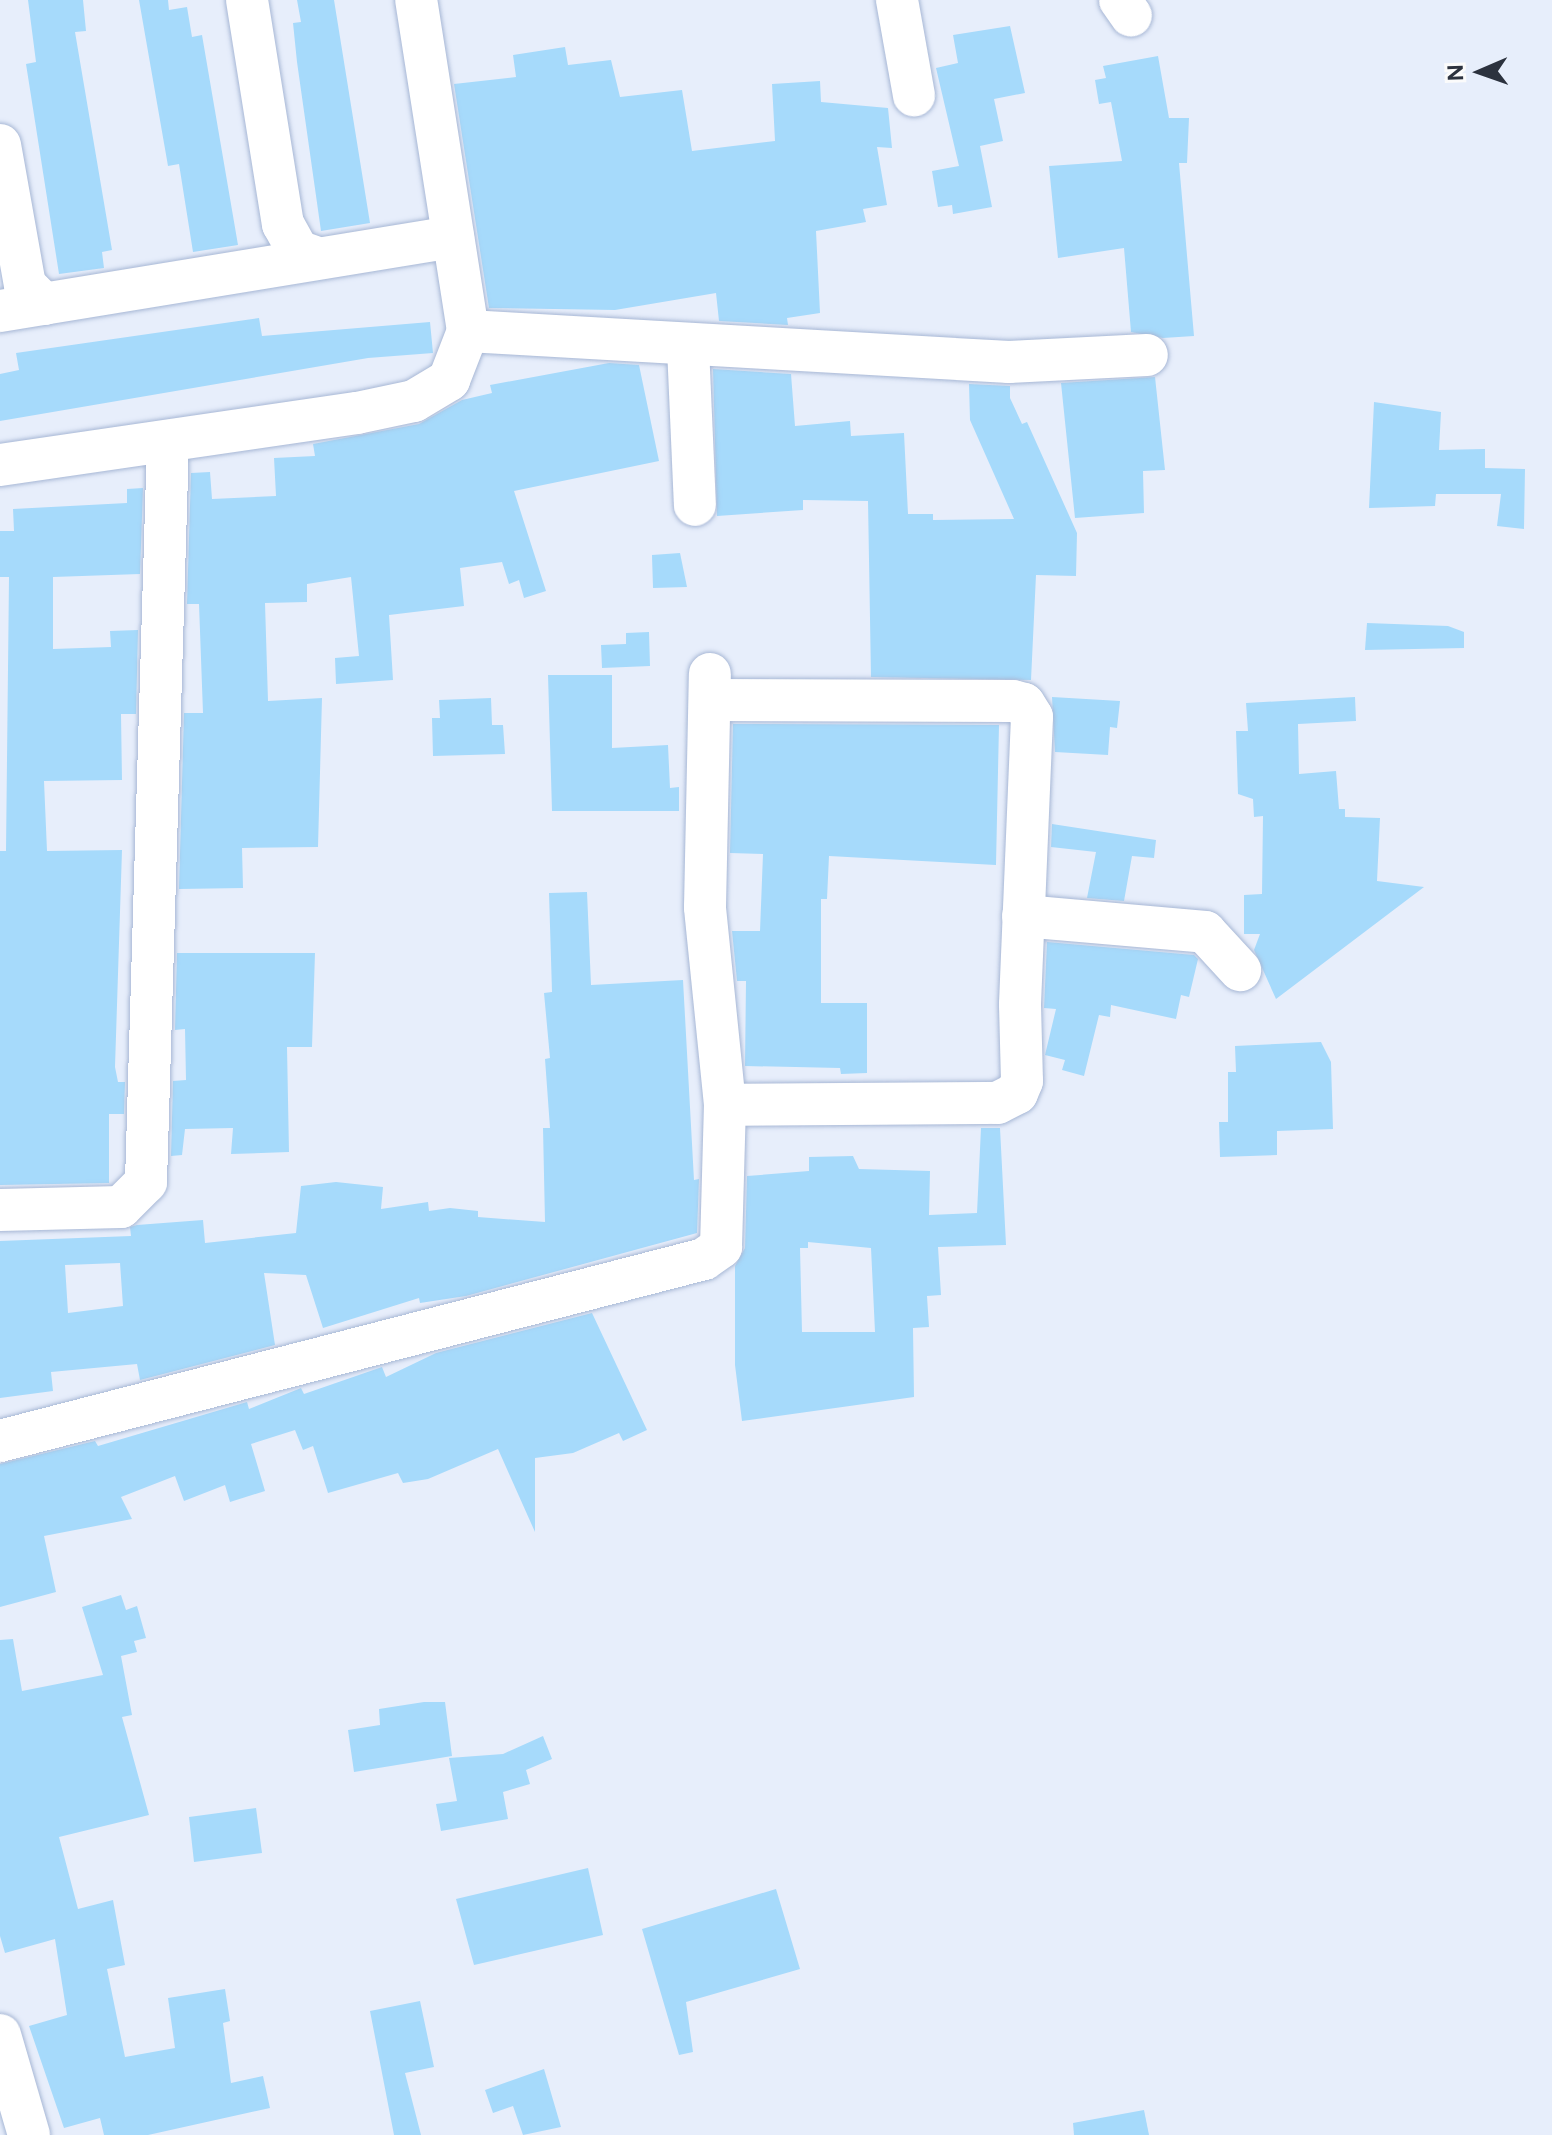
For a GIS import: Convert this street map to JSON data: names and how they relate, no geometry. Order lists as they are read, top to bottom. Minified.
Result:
{"north":"left"}
